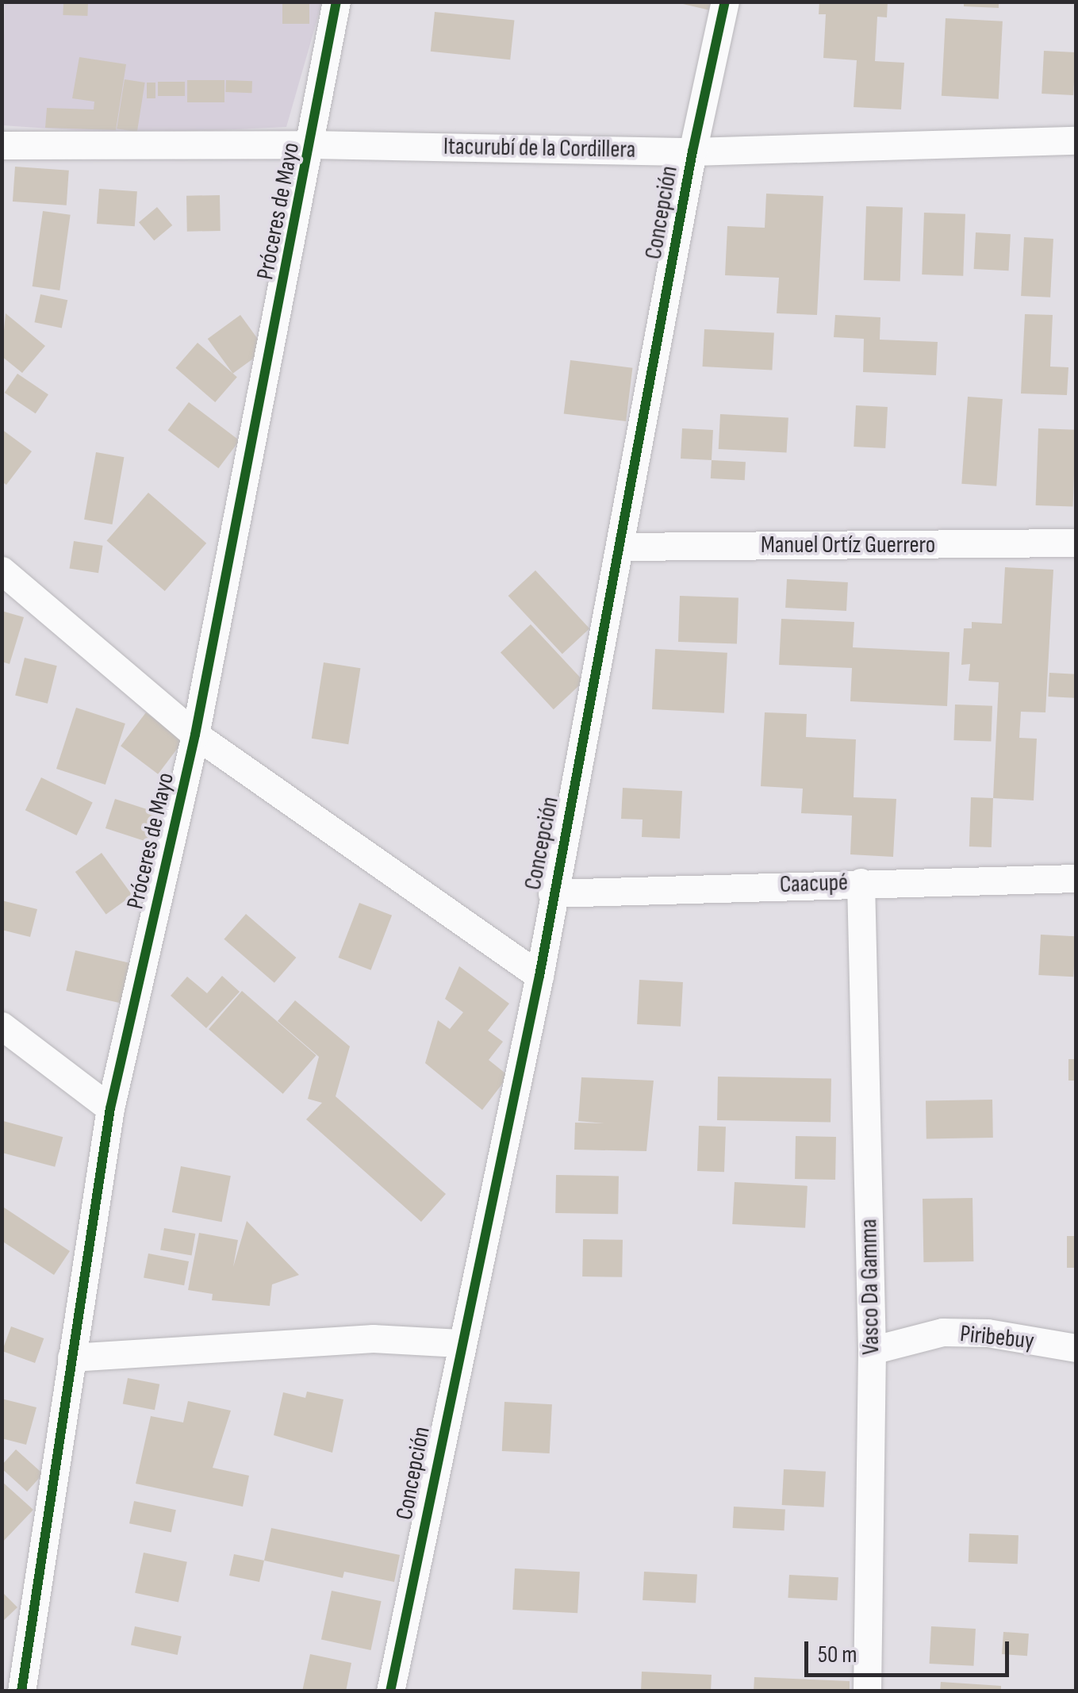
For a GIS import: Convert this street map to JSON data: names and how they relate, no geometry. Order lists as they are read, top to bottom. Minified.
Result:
{"streets":{"street":["Itacurubí de la Cordillera","Próceres de Mayo","Concepción","Manuel Ortíz Guerrero","Caacupé","Vasco Da Gamma","Piribebuy"]},"crossings":[["Itacurubí de la Cordillera","Próceres de Mayo"],["Itacurubí de la Cordillera","Concepción"],["Concepción","Manuel Ortíz Guerrero"],["Concepción","Caacupé"],["Caacupé","Vasco Da Gamma"],["Vasco Da Gamma","Piribebuy"]],"scale_bar":"50 m"}
